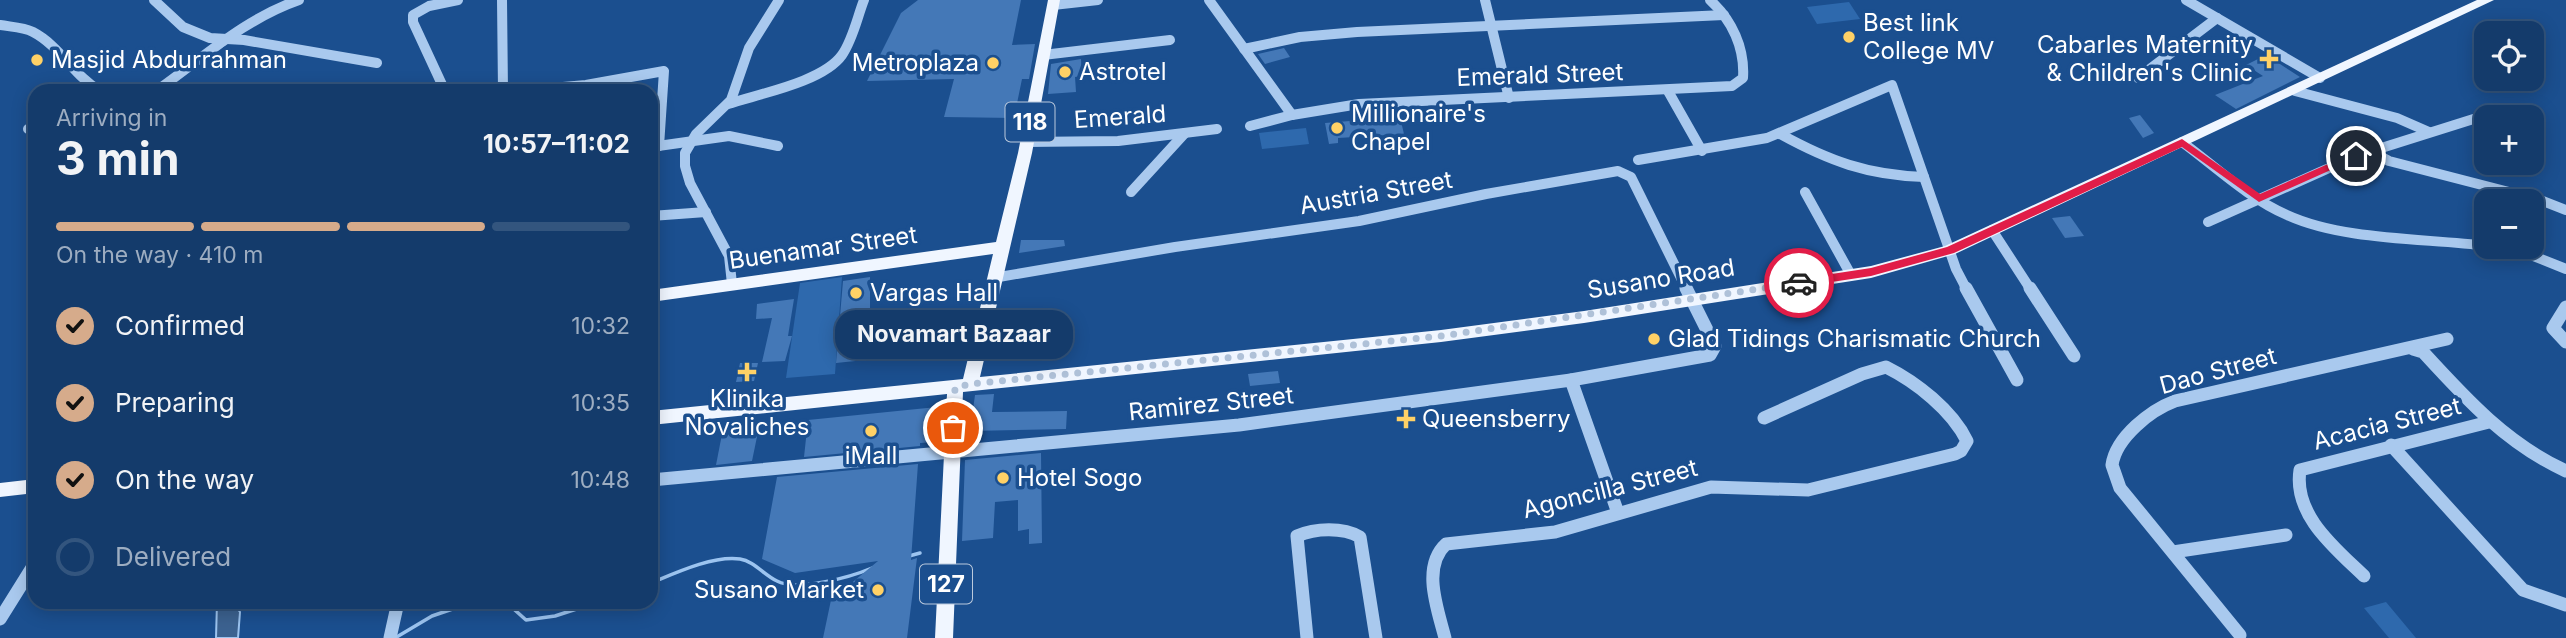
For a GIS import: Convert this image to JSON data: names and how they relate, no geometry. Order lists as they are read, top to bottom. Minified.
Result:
{"streets":{"main road":["118","Buenamar Street","Susano Road","127"],"street":["Emerald Street","Emerald","Austria Street","Dao Street","Ramirez Street","Acacia Street","Agoncilla Street"]},"crossings":[["Emerald","118"],["118","Austria Street"],["118","Buenamar Street"],["118","Susano Road"],["118","127"],["Austria Street","Susano Road"],["Austria Street","Ramirez Street"],["Susano Road","Ramirez Street"],["Susano Road","127"],["Ramirez Street","127"]],"places":{"other":["Best link College MV","Masjid Abdurrahman","Metroplaza","Astrotel","Millionaire's Chapel","Vargas Hall","Glad Tidings Charismatic Church","Novamart Bazaar","iMall","Hotel Sogo","Susano Market"],"health":["Cabarles Maternity & Children's Clinic","Klinika Novaliches","Queensberry"]},"page":{"map_buttons":["+","−"],"heading":["3 min","Arriving in","10:57–11:02"],"bar":"On the way · 410 m","list":[["Confirmed","10:32"],["Preparing","10:35"],["On the way","10:48"],"Delivered"],"bubble":"Novamart Bazaar"}}
